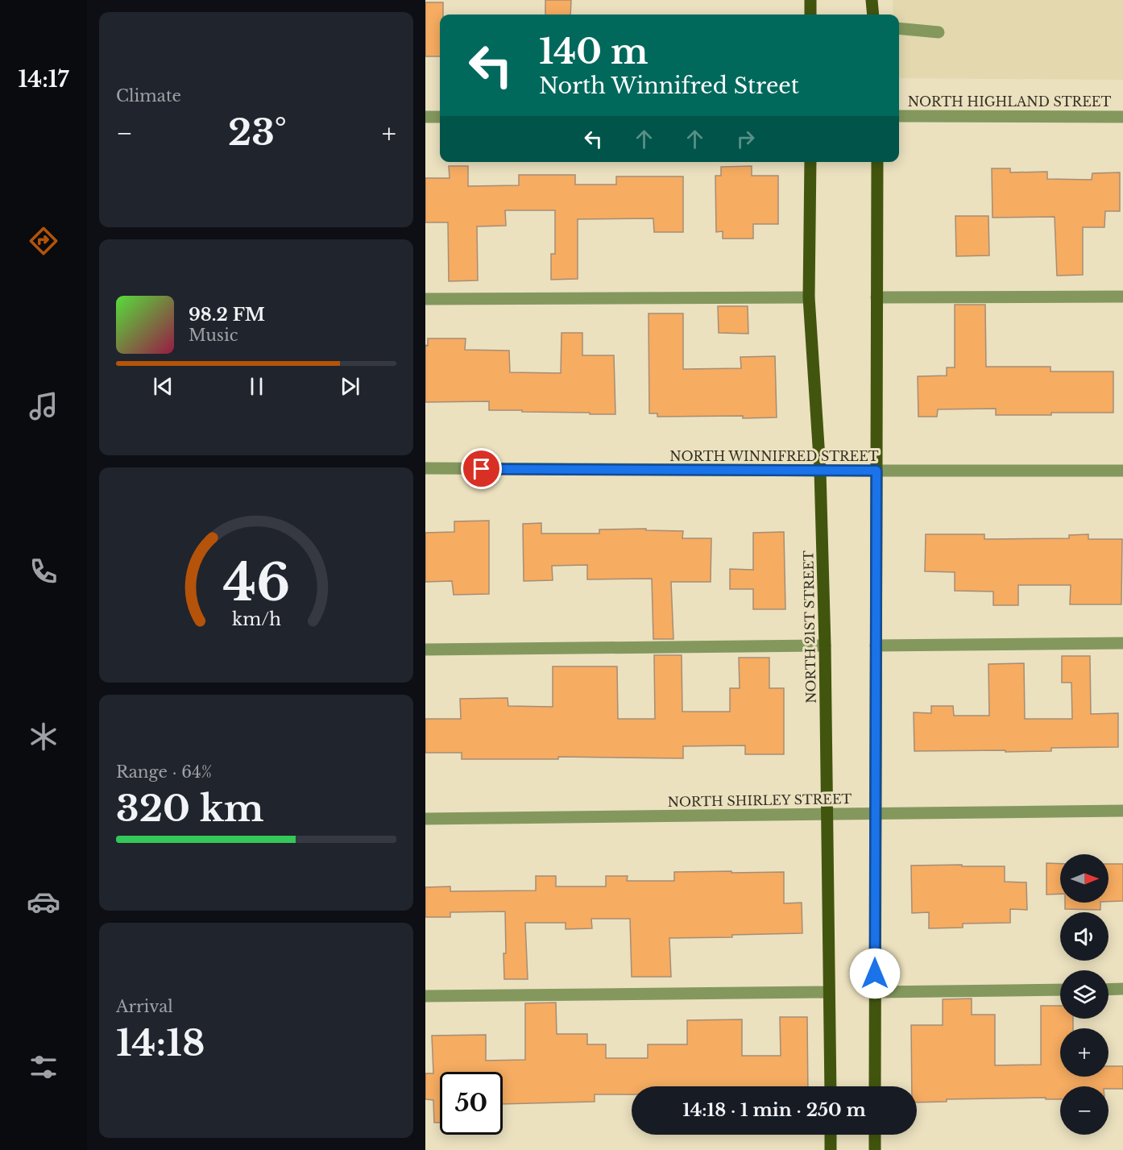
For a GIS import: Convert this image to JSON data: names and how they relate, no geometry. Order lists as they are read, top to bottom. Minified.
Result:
{"streets":{"main road":["NORTH 21ST STREET"],"street":["NORTH HIGHLAND STREET","NORTH WINNIFRED STREET","NORTH SHIRLEY STREET"]},"crossings":[["NORTH WINNIFRED STREET","NORTH 21ST STREET"],["NORTH 21ST STREET","NORTH SHIRLEY STREET"]],"north":"right","page":{"tabs":"14:17","tile":["Climate",["Range · 64%","320 km"],["Arrival","14:18"]],"turn":["140 m","North Winnifred Street"],"heat":["−","23°","+"],"song":["98.2 FM","Music"],"map_buttons":["+","−"],"limit":"50","trip":"14:18 · 1 min · 250 m","gauge":["46","km/h"]}}
